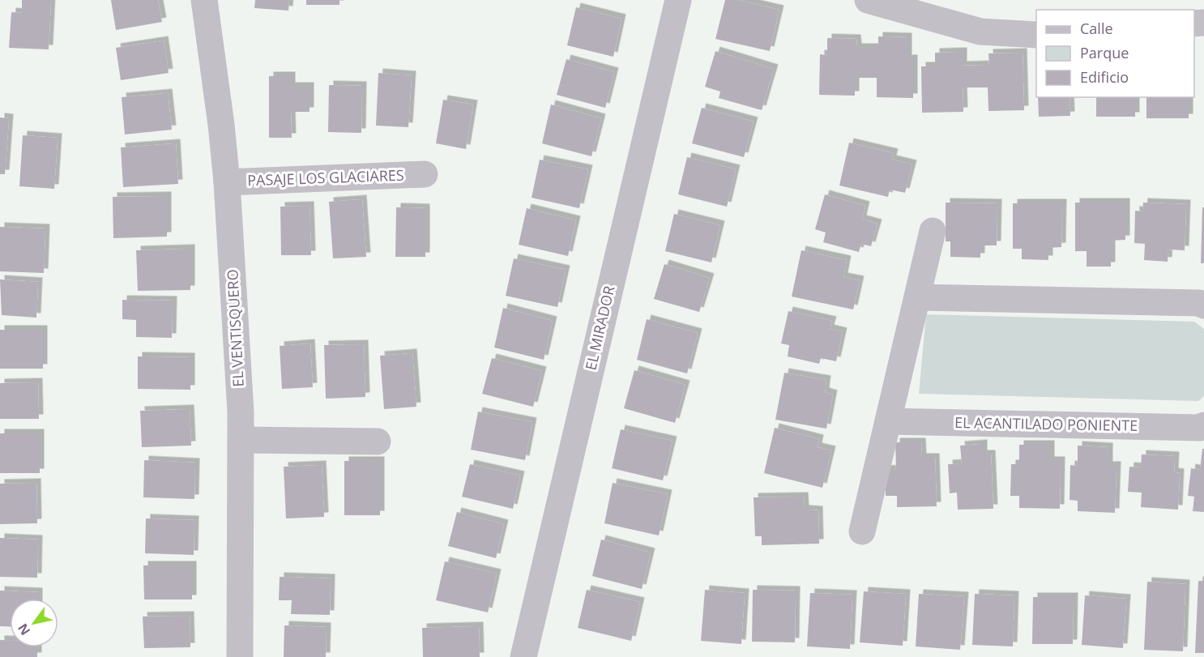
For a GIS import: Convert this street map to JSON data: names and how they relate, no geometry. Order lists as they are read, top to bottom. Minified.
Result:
{"streets":{"street":["PASAJE LOS GLACIARES","EL VENTISQUERO","EL MIRADOR","EL ACANTILADO PONIENTE"]},"crossings":[["PASAJE LOS GLACIARES","EL VENTISQUERO"]],"legend":["Calle","Parque","Edificio"],"north":"bottom left"}
